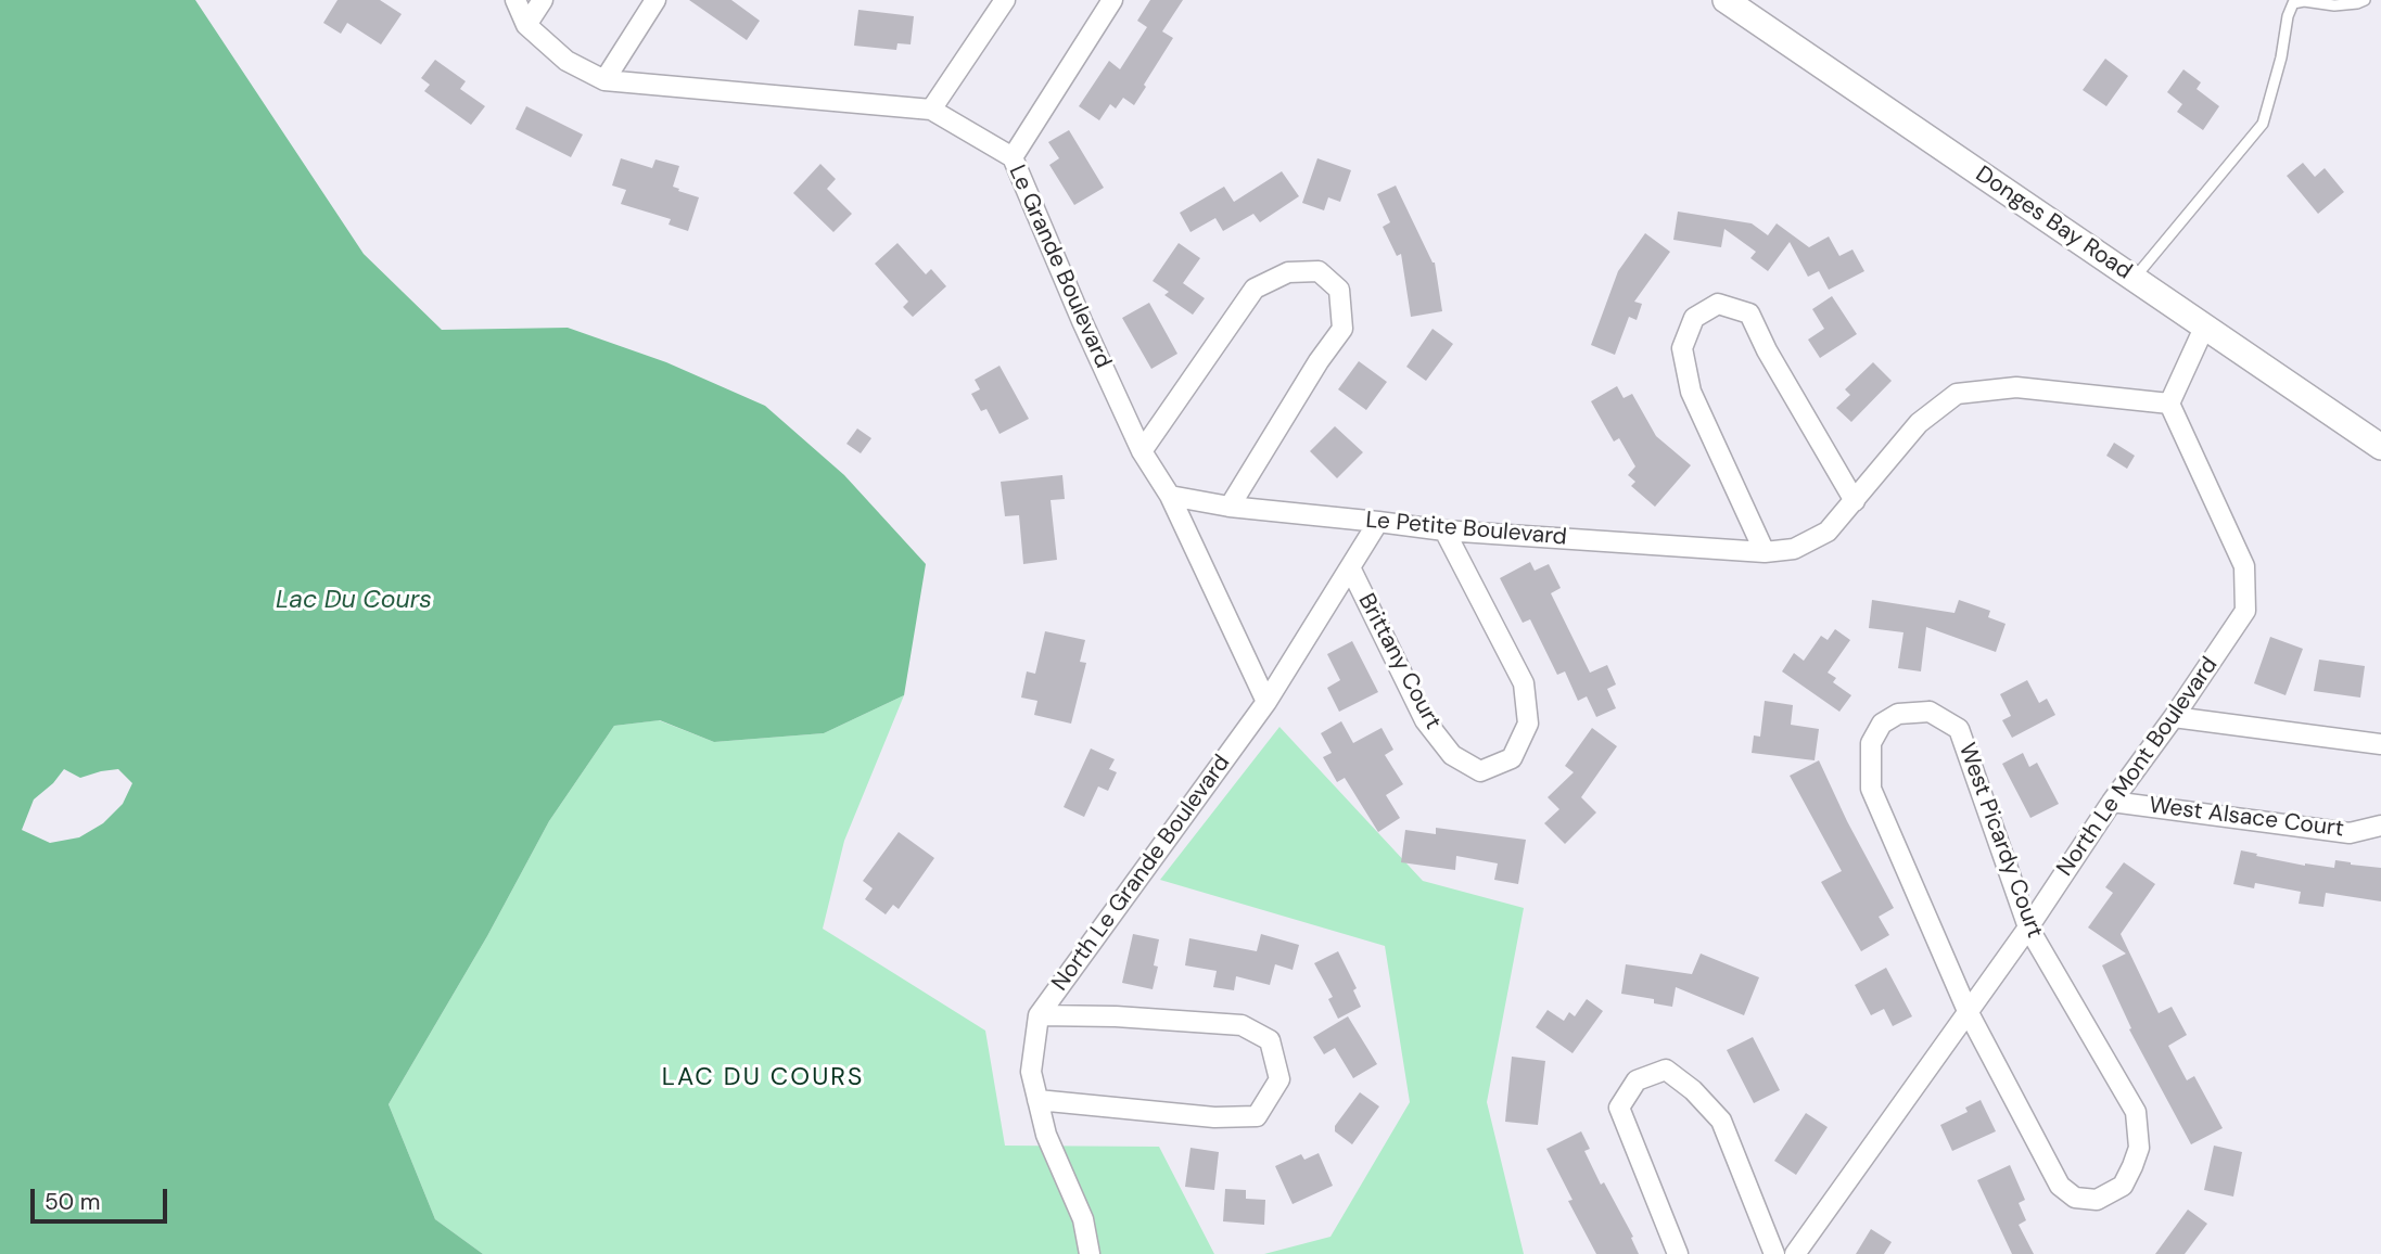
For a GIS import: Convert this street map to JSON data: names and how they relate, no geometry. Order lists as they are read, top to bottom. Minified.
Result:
{"streets":{"street":["Donges Bay Road","Le Grande Boulevard","Le Petite Boulevard","Brittany Court","North Le Mont Boulevard","West Alsace Court","West Picardy Court","North Le Grande Boulevard"]},"crossings":[["Le Grande Boulevard","Le Petite Boulevard"],["Le Grande Boulevard","North Le Grande Boulevard"],["Le Petite Boulevard","Brittany Court"],["Le Petite Boulevard","North Le Mont Boulevard"],["Le Petite Boulevard","North Le Grande Boulevard"],["Brittany Court","North Le Grande Boulevard"],["North Le Mont Boulevard","West Alsace Court"],["North Le Mont Boulevard","West Picardy Court"]],"districts":["LAC DU COURS"],"water":["Lac Du Cours"],"scale_bar":"50 m"}
